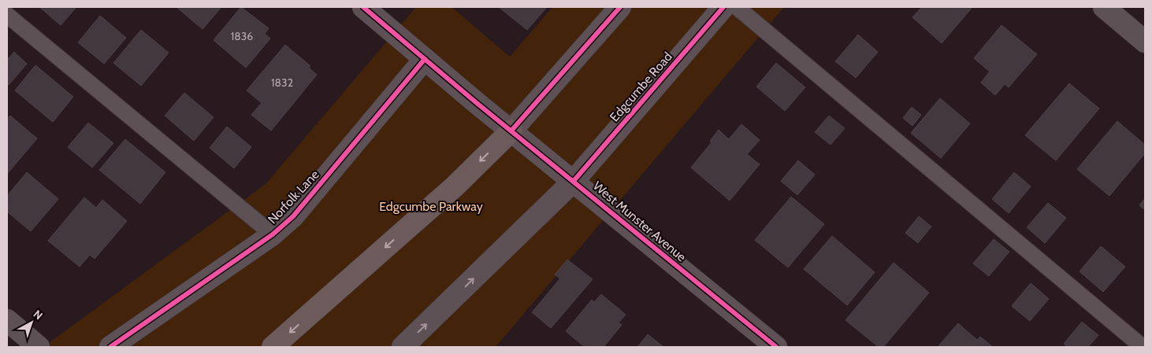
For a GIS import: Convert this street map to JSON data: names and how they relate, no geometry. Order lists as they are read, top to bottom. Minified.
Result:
{"streets":{"street":["Edgcumbe Road","Norfolk Lane","West Munster Avenue"]},"crossings":[["Edgcumbe Road","West Munster Avenue"],["Norfolk Lane","West Munster Avenue"]],"one_way":["Edgcumbe Road"],"parks":["Edgcumbe Parkway"],"house_numbers":["1836","1832"],"north":"top right"}
